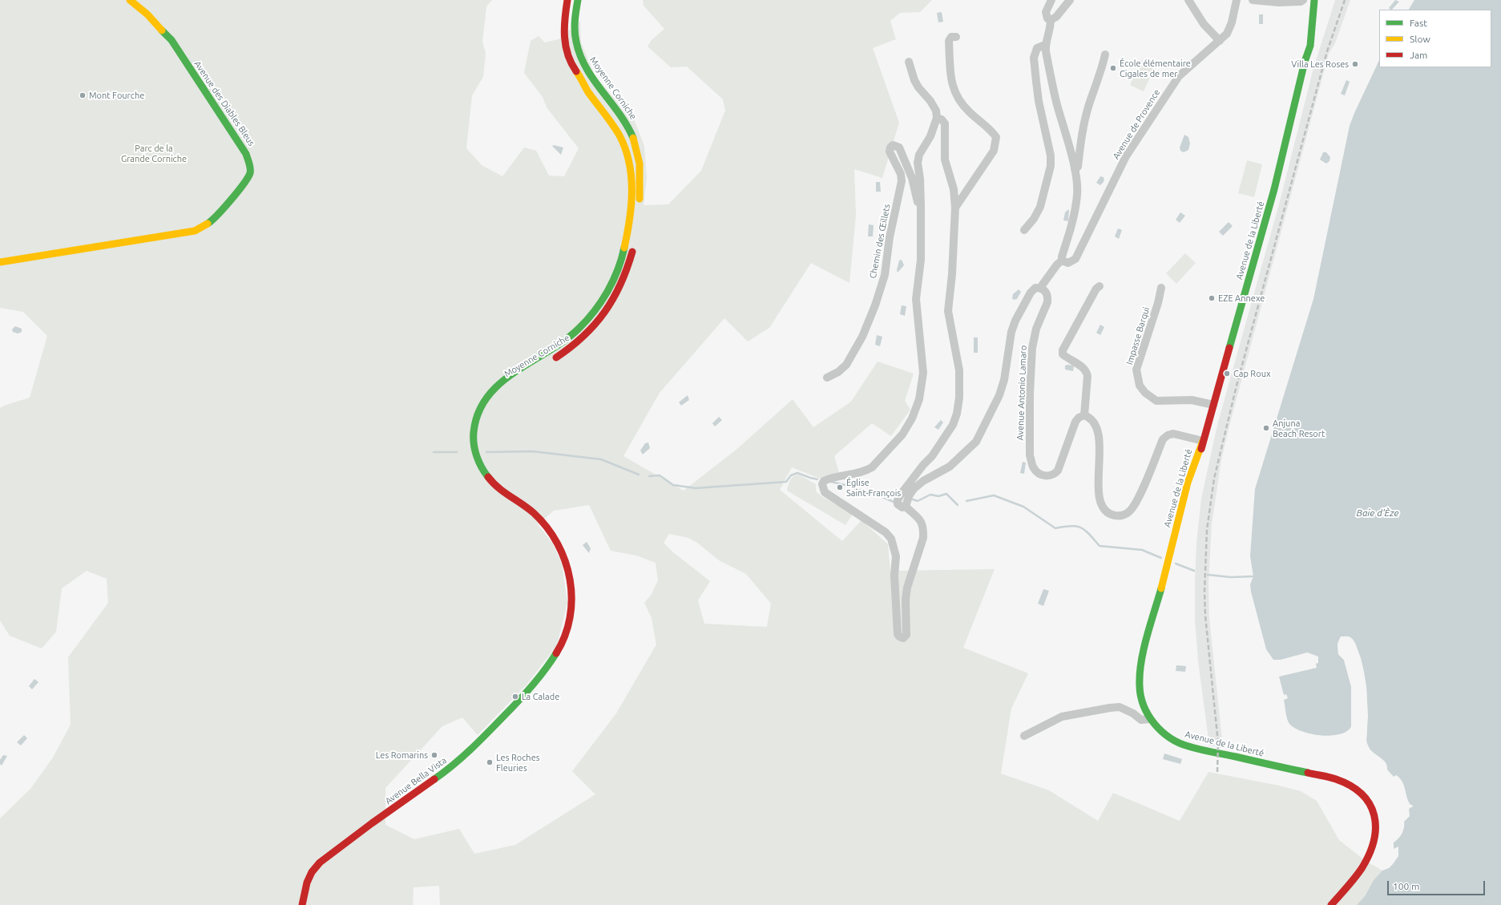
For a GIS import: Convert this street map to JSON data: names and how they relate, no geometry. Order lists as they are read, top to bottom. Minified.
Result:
{"streets":{"main road":["Moyenne Corniche","Avenue des Diables Bleus","Avenue de la Liberté","Avenue Bella Vista"],"street":["Avenue de Provence","Chemin des Œillets","Impasse Barqui","Avenue Antonio Lamaro"]},"crossings":[["Moyenne Corniche","Avenue Bella Vista"],["Avenue de la Liberté","Impasse Barqui"]],"water":["Baie d'Èze"],"parks":["Parc de la Grande Corniche"],"places":["Villa Les Roses","École élémentaire Cigales de mer","Mont Fourche","EZE Annexe","Cap Roux","Anjuna Beach Resort","Église Saint-François","La Calade","Les Romarins","Les Roches Fleuries"],"legend":["Fast","Slow","Jam"],"scale_bar":"100 m"}
